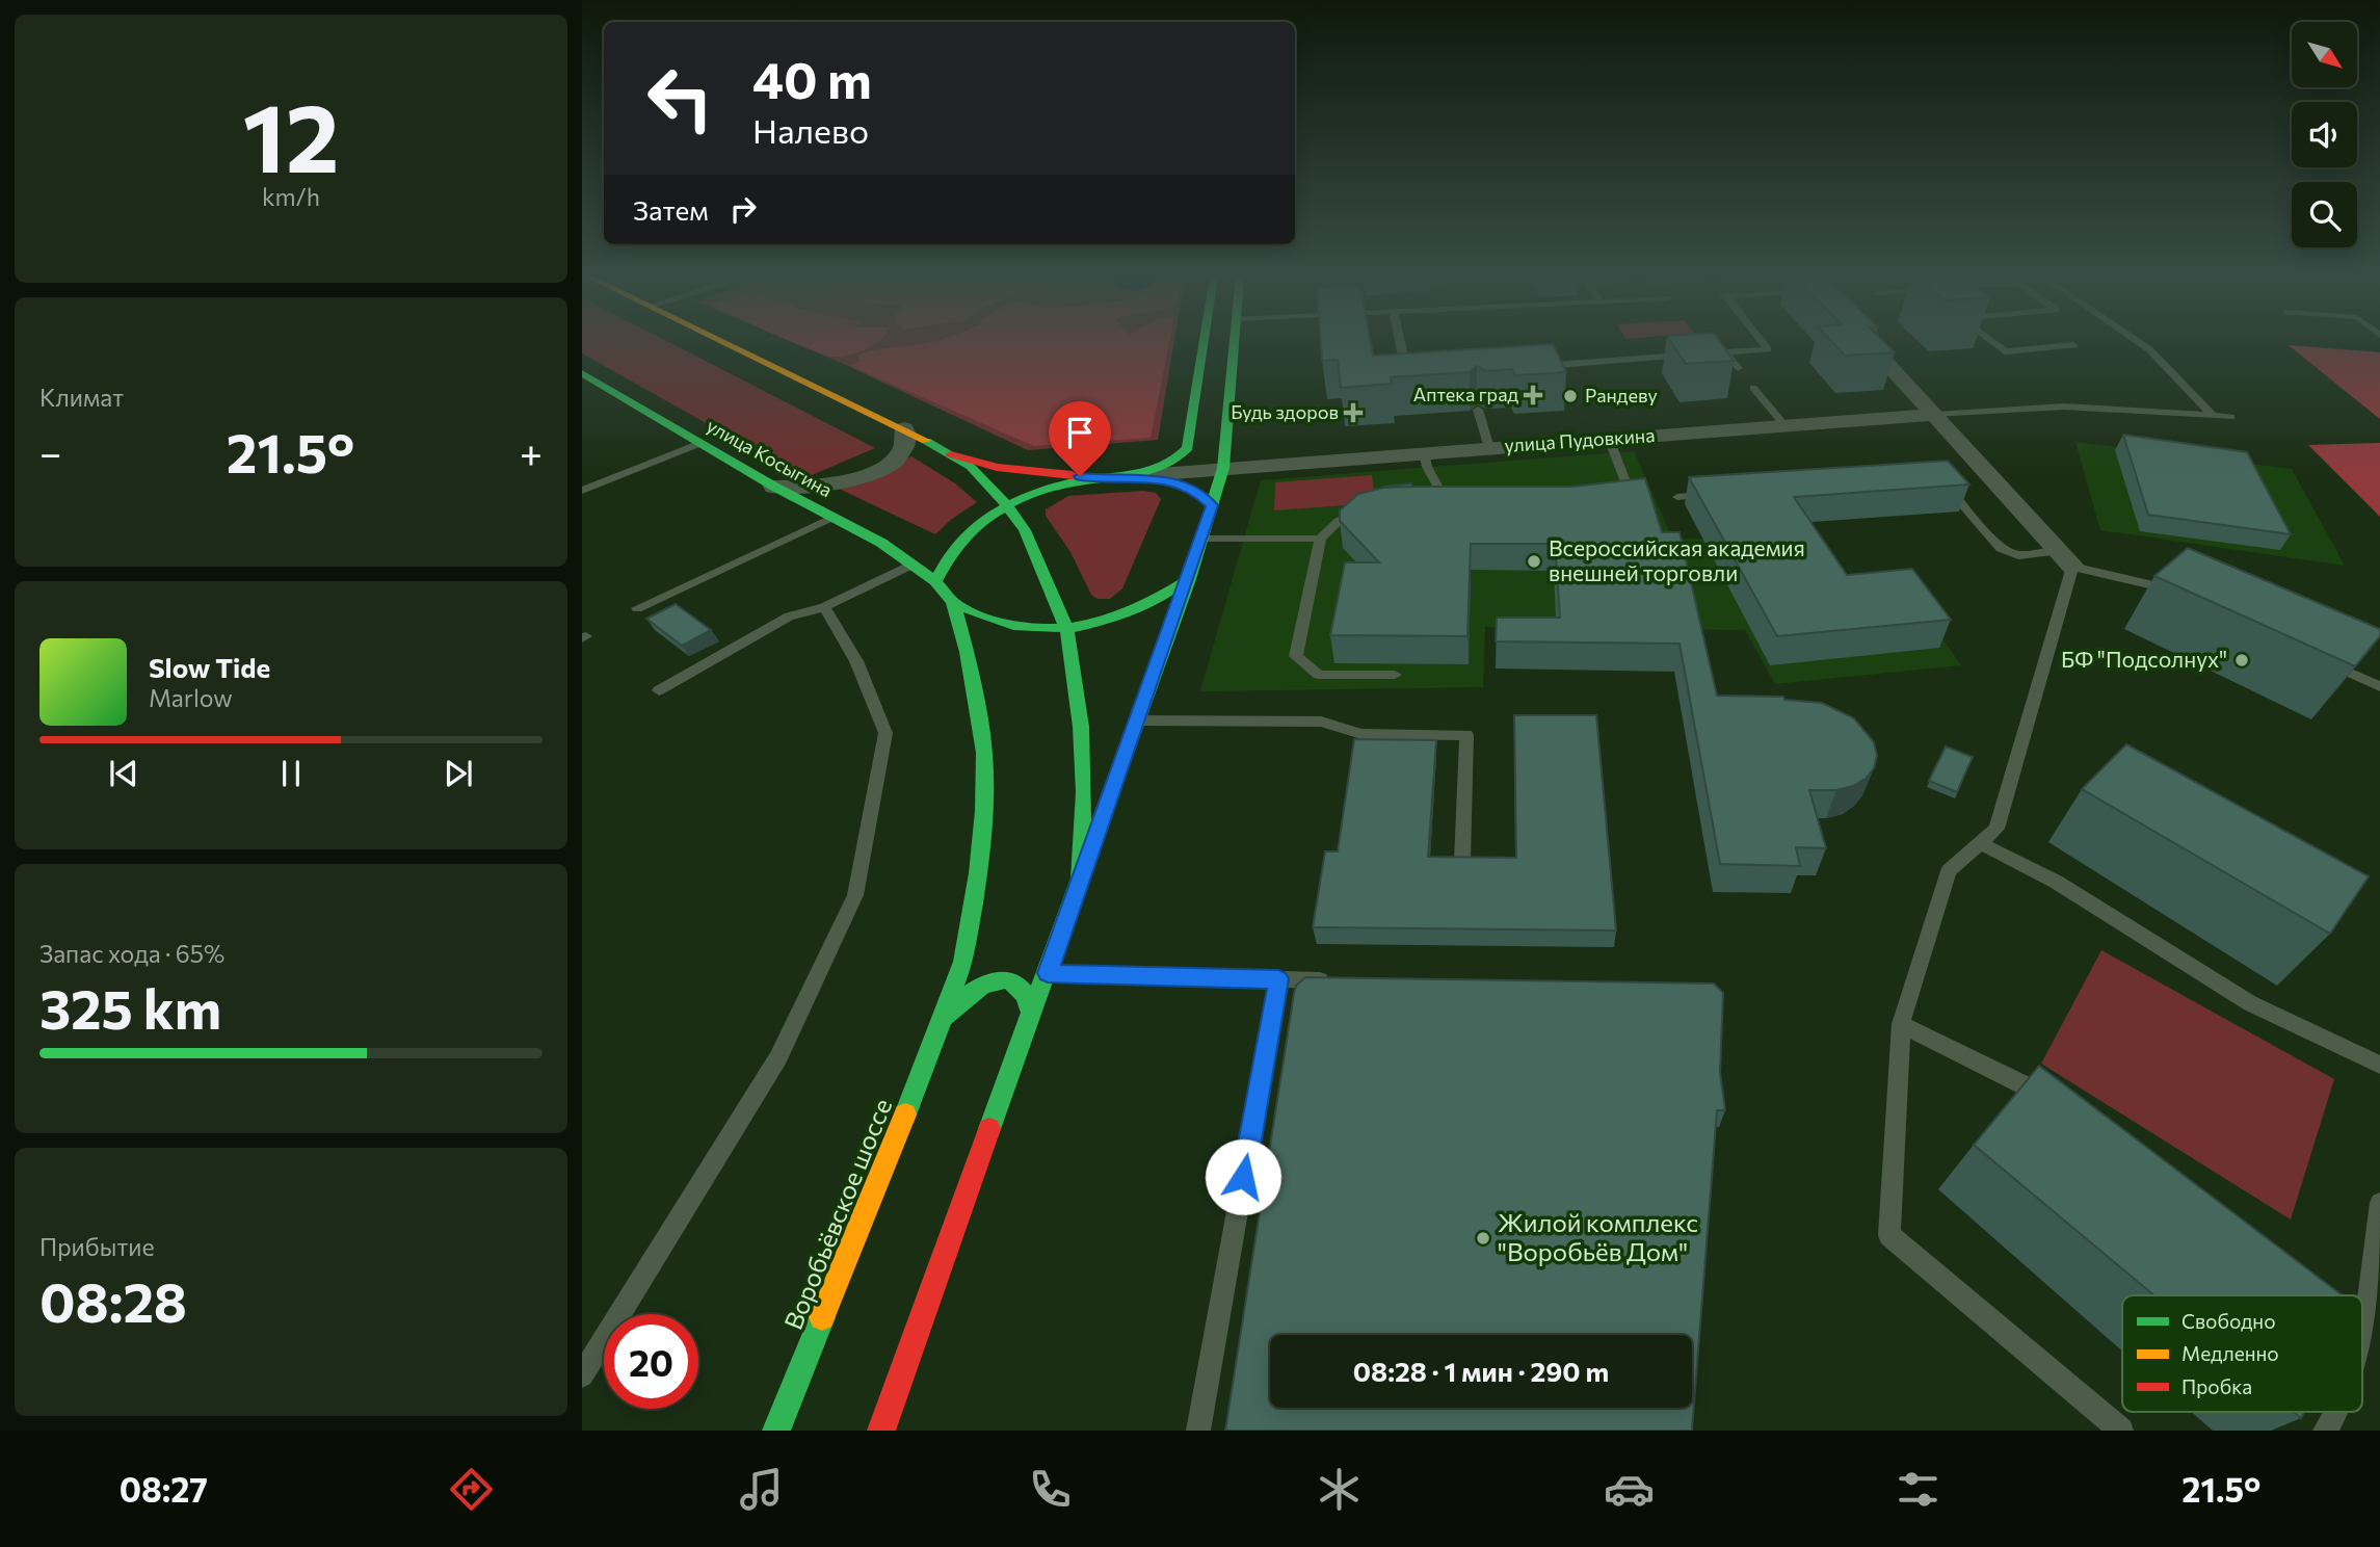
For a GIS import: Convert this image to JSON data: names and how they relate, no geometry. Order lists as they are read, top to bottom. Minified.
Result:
{"streets":{"main road":["улица Косыгина","Воробьёвское шоссе"],"street":["улица Пудовкина"]},"crossings":[["улица Косыгина","Воробьёвское шоссе"]],"places":{"health":["Аптека град","Будь здоров"],"other":["Рандеву","Всероссийская академия внешней торговли","БФ \"Подсолнух\"","Жилой комплекс \"Воробьёв Дом\""]},"legend":["Свободно","Медленно","Пробка"],"north":"bottom right","page":{"tile":[["12","km/h"],"Климат",["Запас хода · 65%","325 km"],["Прибытие","08:28"]],"turn":["40 m","Налево"],"then":"Затем","heat":["−","21.5°","+"],"song":["Slow Tide","Marlow"],"limit":"20","trip":"08:28 · 1 мин · 290 m","tabs":["08:27","21.5°"]}}
